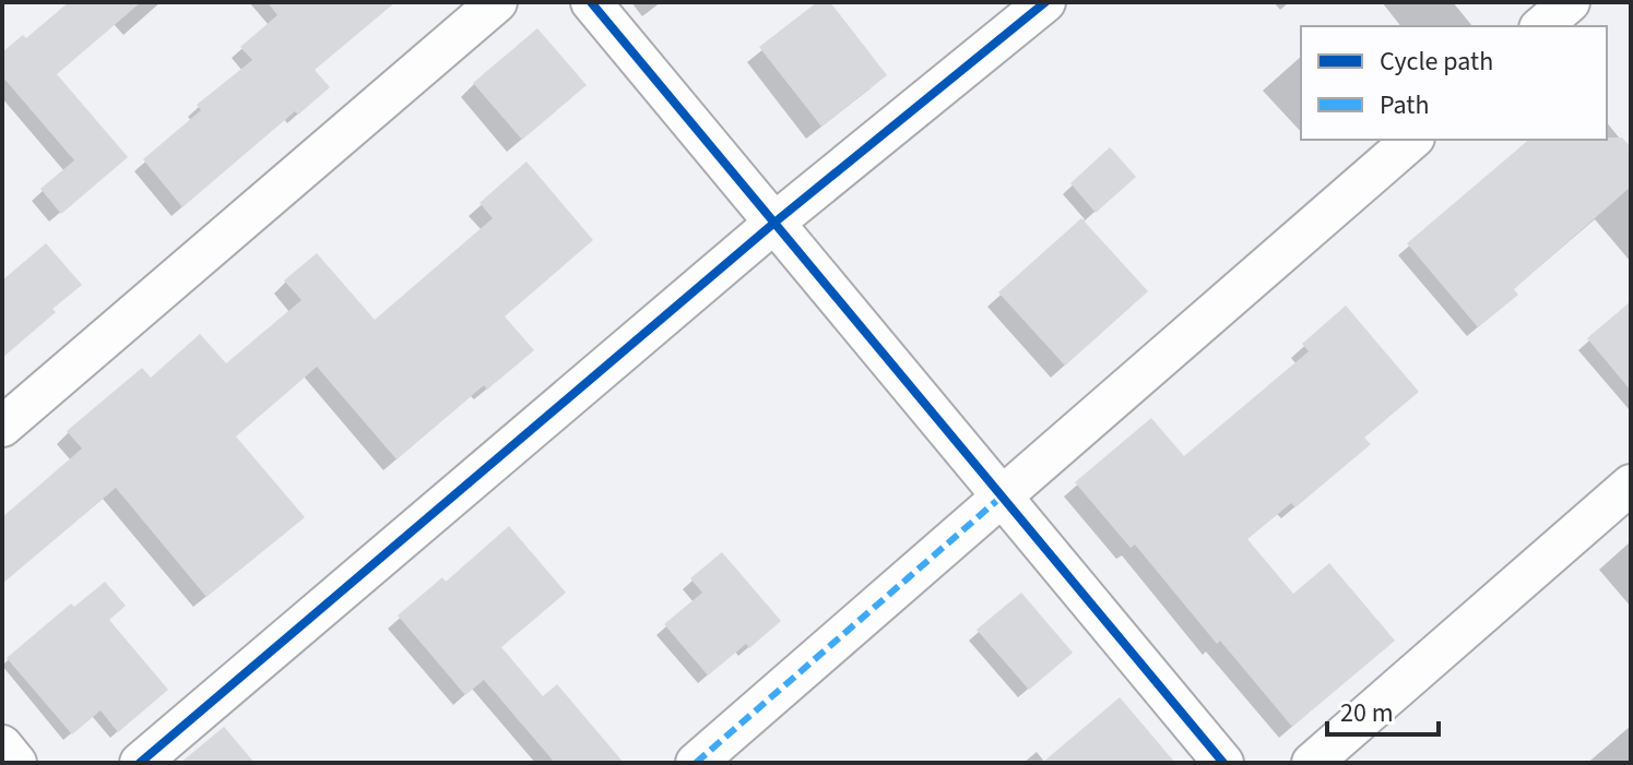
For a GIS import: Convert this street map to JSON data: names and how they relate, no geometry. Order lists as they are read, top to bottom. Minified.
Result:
{"legend":["Cycle path","Path"],"scale_bar":"20 m"}
